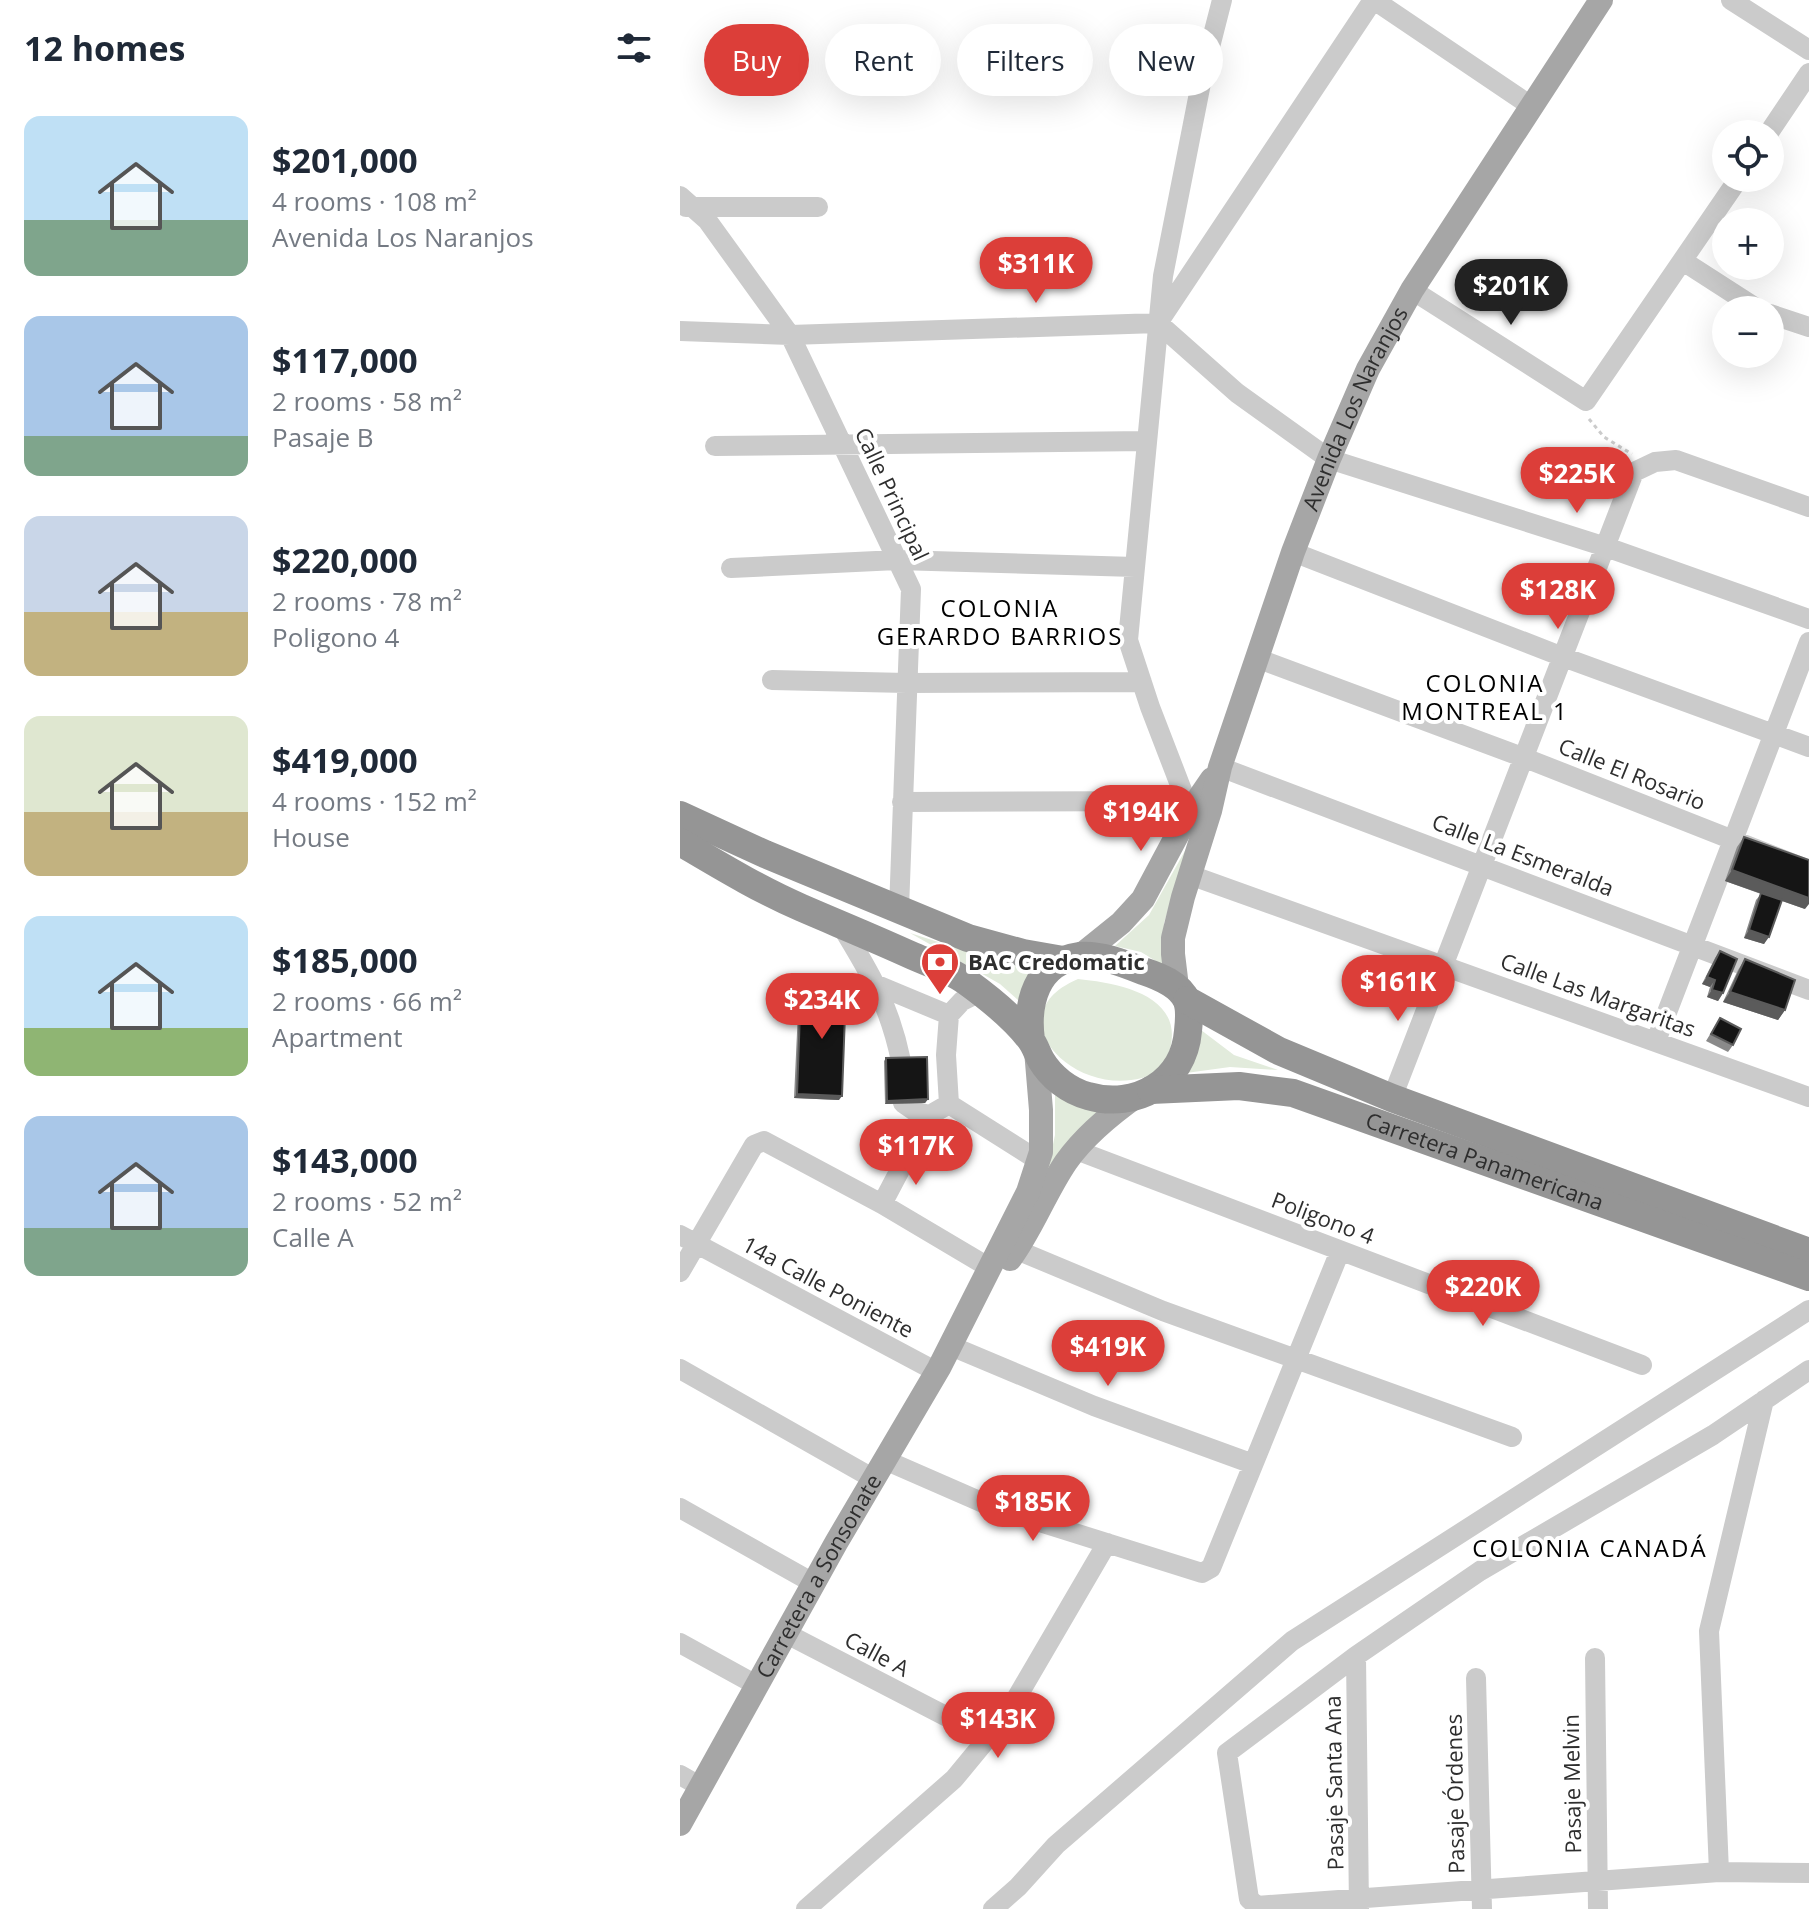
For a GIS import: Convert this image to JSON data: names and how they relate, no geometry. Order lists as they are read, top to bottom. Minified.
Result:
{"streets":{"highway":["Carretera Panamericana"],"main road":["Avenida Los Naranjos","Carretera a Sonsonate"],"street":["Calle Principal","Calle El Rosario","Calle La Esmeralda","Calle Las Margaritas","Poligono 4","14a Calle Poniente","Calle A","Pasaje Santa Ana","Pasaje Melvin","Pasaje Órdenes"]},"crossings":[["Avenida Los Naranjos","Calle El Rosario"],["Avenida Los Naranjos","Calle La Esmeralda"],["Avenida Los Naranjos","Calle Las Margaritas"],["Avenida Los Naranjos","Carretera Panamericana"],["Avenida Los Naranjos","Carretera a Sonsonate"],["Carretera Panamericana","Carretera a Sonsonate"],["Poligono 4","Carretera a Sonsonate"],["14a Calle Poniente","Carretera a Sonsonate"],["Carretera a Sonsonate","Calle A"]],"districts":["COLONIA GERARDO BARRIOS","COLONIA MONTREAL 1","COLONIA CANADÁ"],"places":{"bank":["BAC Credomatic"]},"page":{"heading":"12 homes","chip":["Buy","Rent","Filters","New"],"list":[{"name":"$201,000","note":"4 rooms · 108 m² · Avenida Los Naranjos"},{"name":"$117,000","note":"2 rooms · 58 m² · Pasaje B"},{"name":"$220,000","note":"2 rooms · 78 m² · Poligono 4"},{"name":"$419,000","note":"4 rooms · 152 m² · House"},{"name":"$185,000","note":"2 rooms · 66 m² · Apartment"},{"name":"$143,000","note":"2 rooms · 52 m² · Calle A"}],"map_buttons":["+","−"],"price":["$311K","$201K","$225K","$128K","$194K","$161K","$234K","$117K","$220K","$419K","$185K","$143K"]}}
